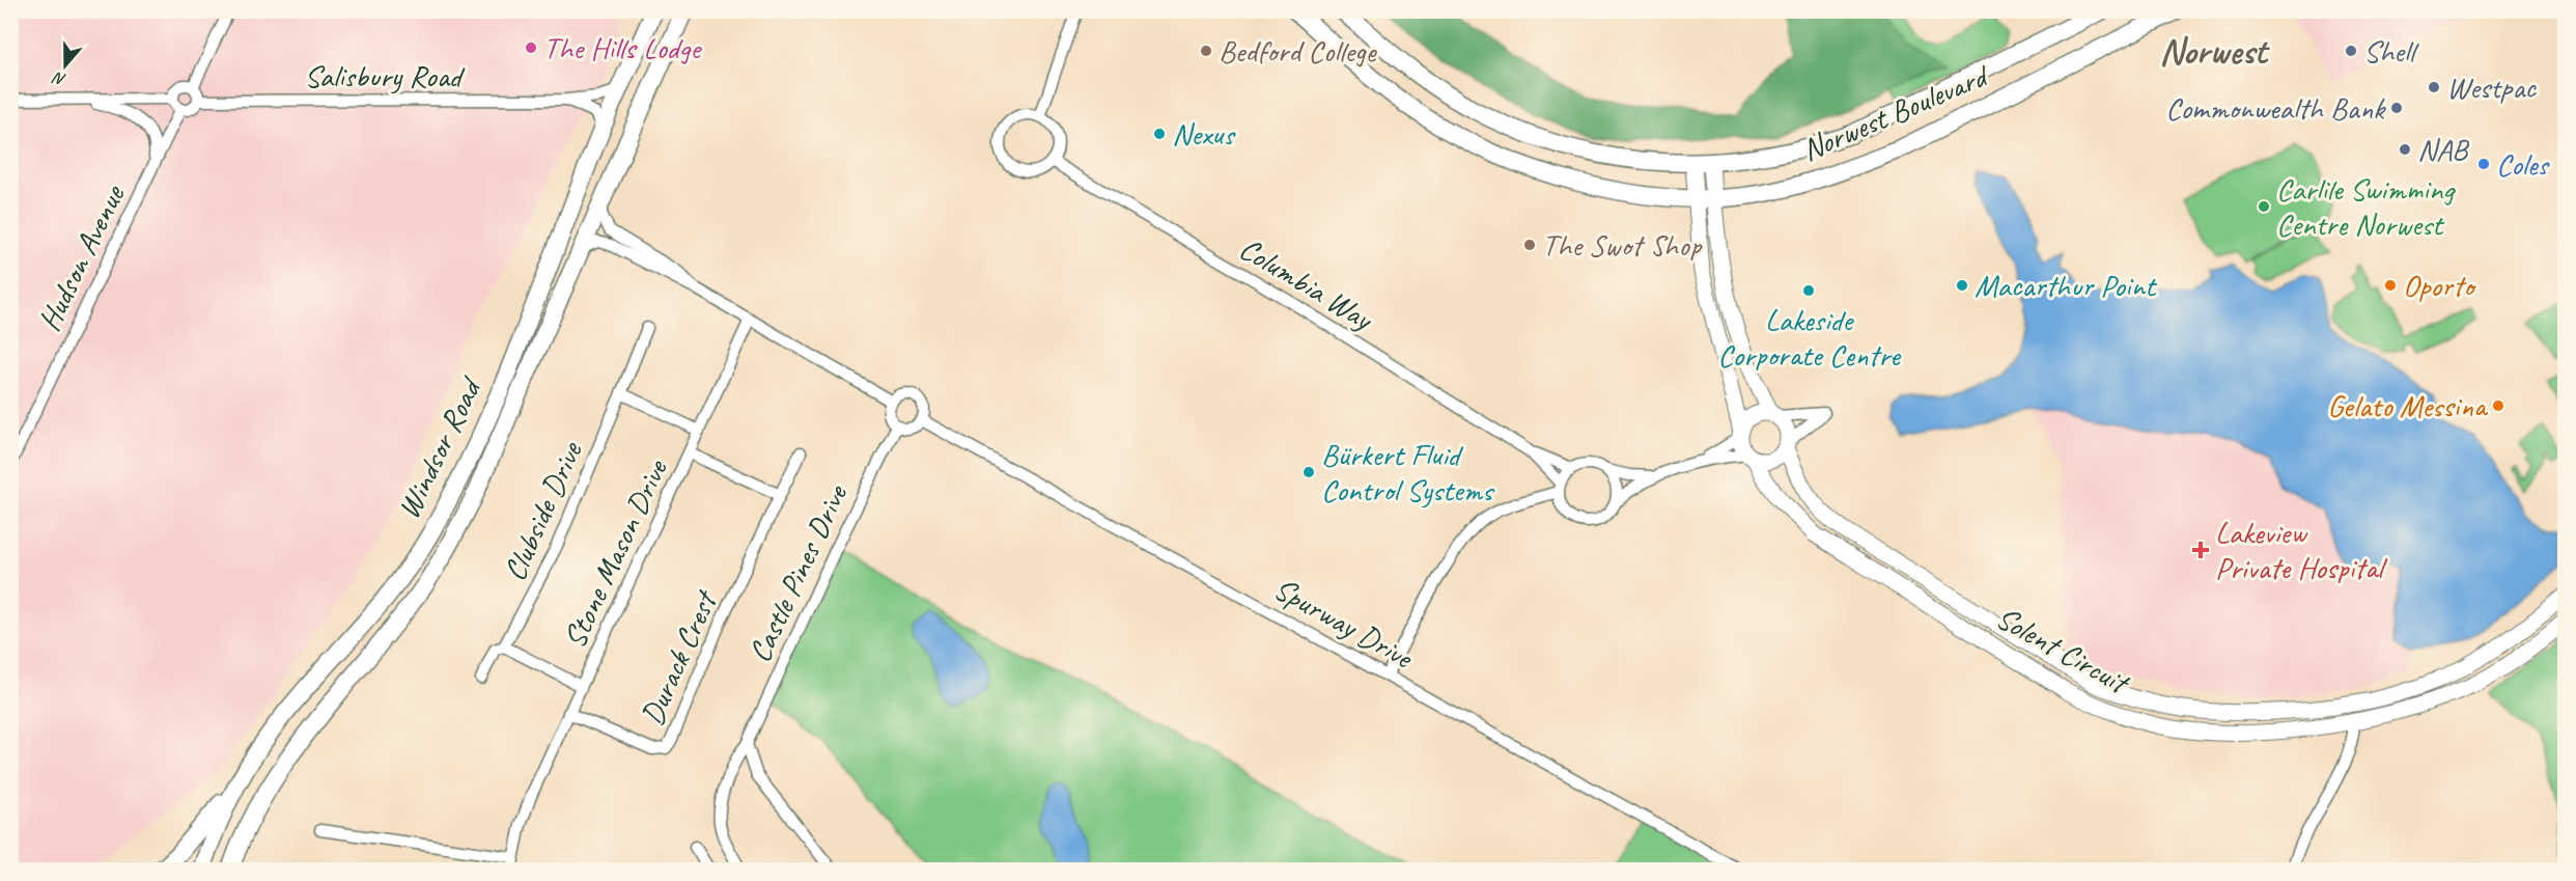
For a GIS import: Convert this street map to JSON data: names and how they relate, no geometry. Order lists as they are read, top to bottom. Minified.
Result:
{"streets":{"main road":["Norwest Boulevard","Windsor Road"],"street":["Salisbury Road","Hudson Avenue","Columbia Way","Clubside Drive","Stone Mason Drive","Castle Pines Drive","Spurway Drive","Solent Circuit","Durack Crest"]},"crossings":[["Salisbury Road","Hudson Avenue"],["Salisbury Road","Windsor Road"],["Stone Mason Drive","Durack Crest"],["Castle Pines Drive","Spurway Drive"]],"districts":["Norwest"],"places":{"other":["The Hills Lodge","Bedford College","Shell","Westpac","Commonwealth Bank","Nexus","NAB","Coles","Carlile Swimming Centre Norwest","The Swot Shop","Macarthur Point","Oporto","Lakeside Corporate Centre","Gelato Messina","Bürkert Fluid Control Systems"],"health":["Lakeview Private Hospital"]},"north":"bottom"}
